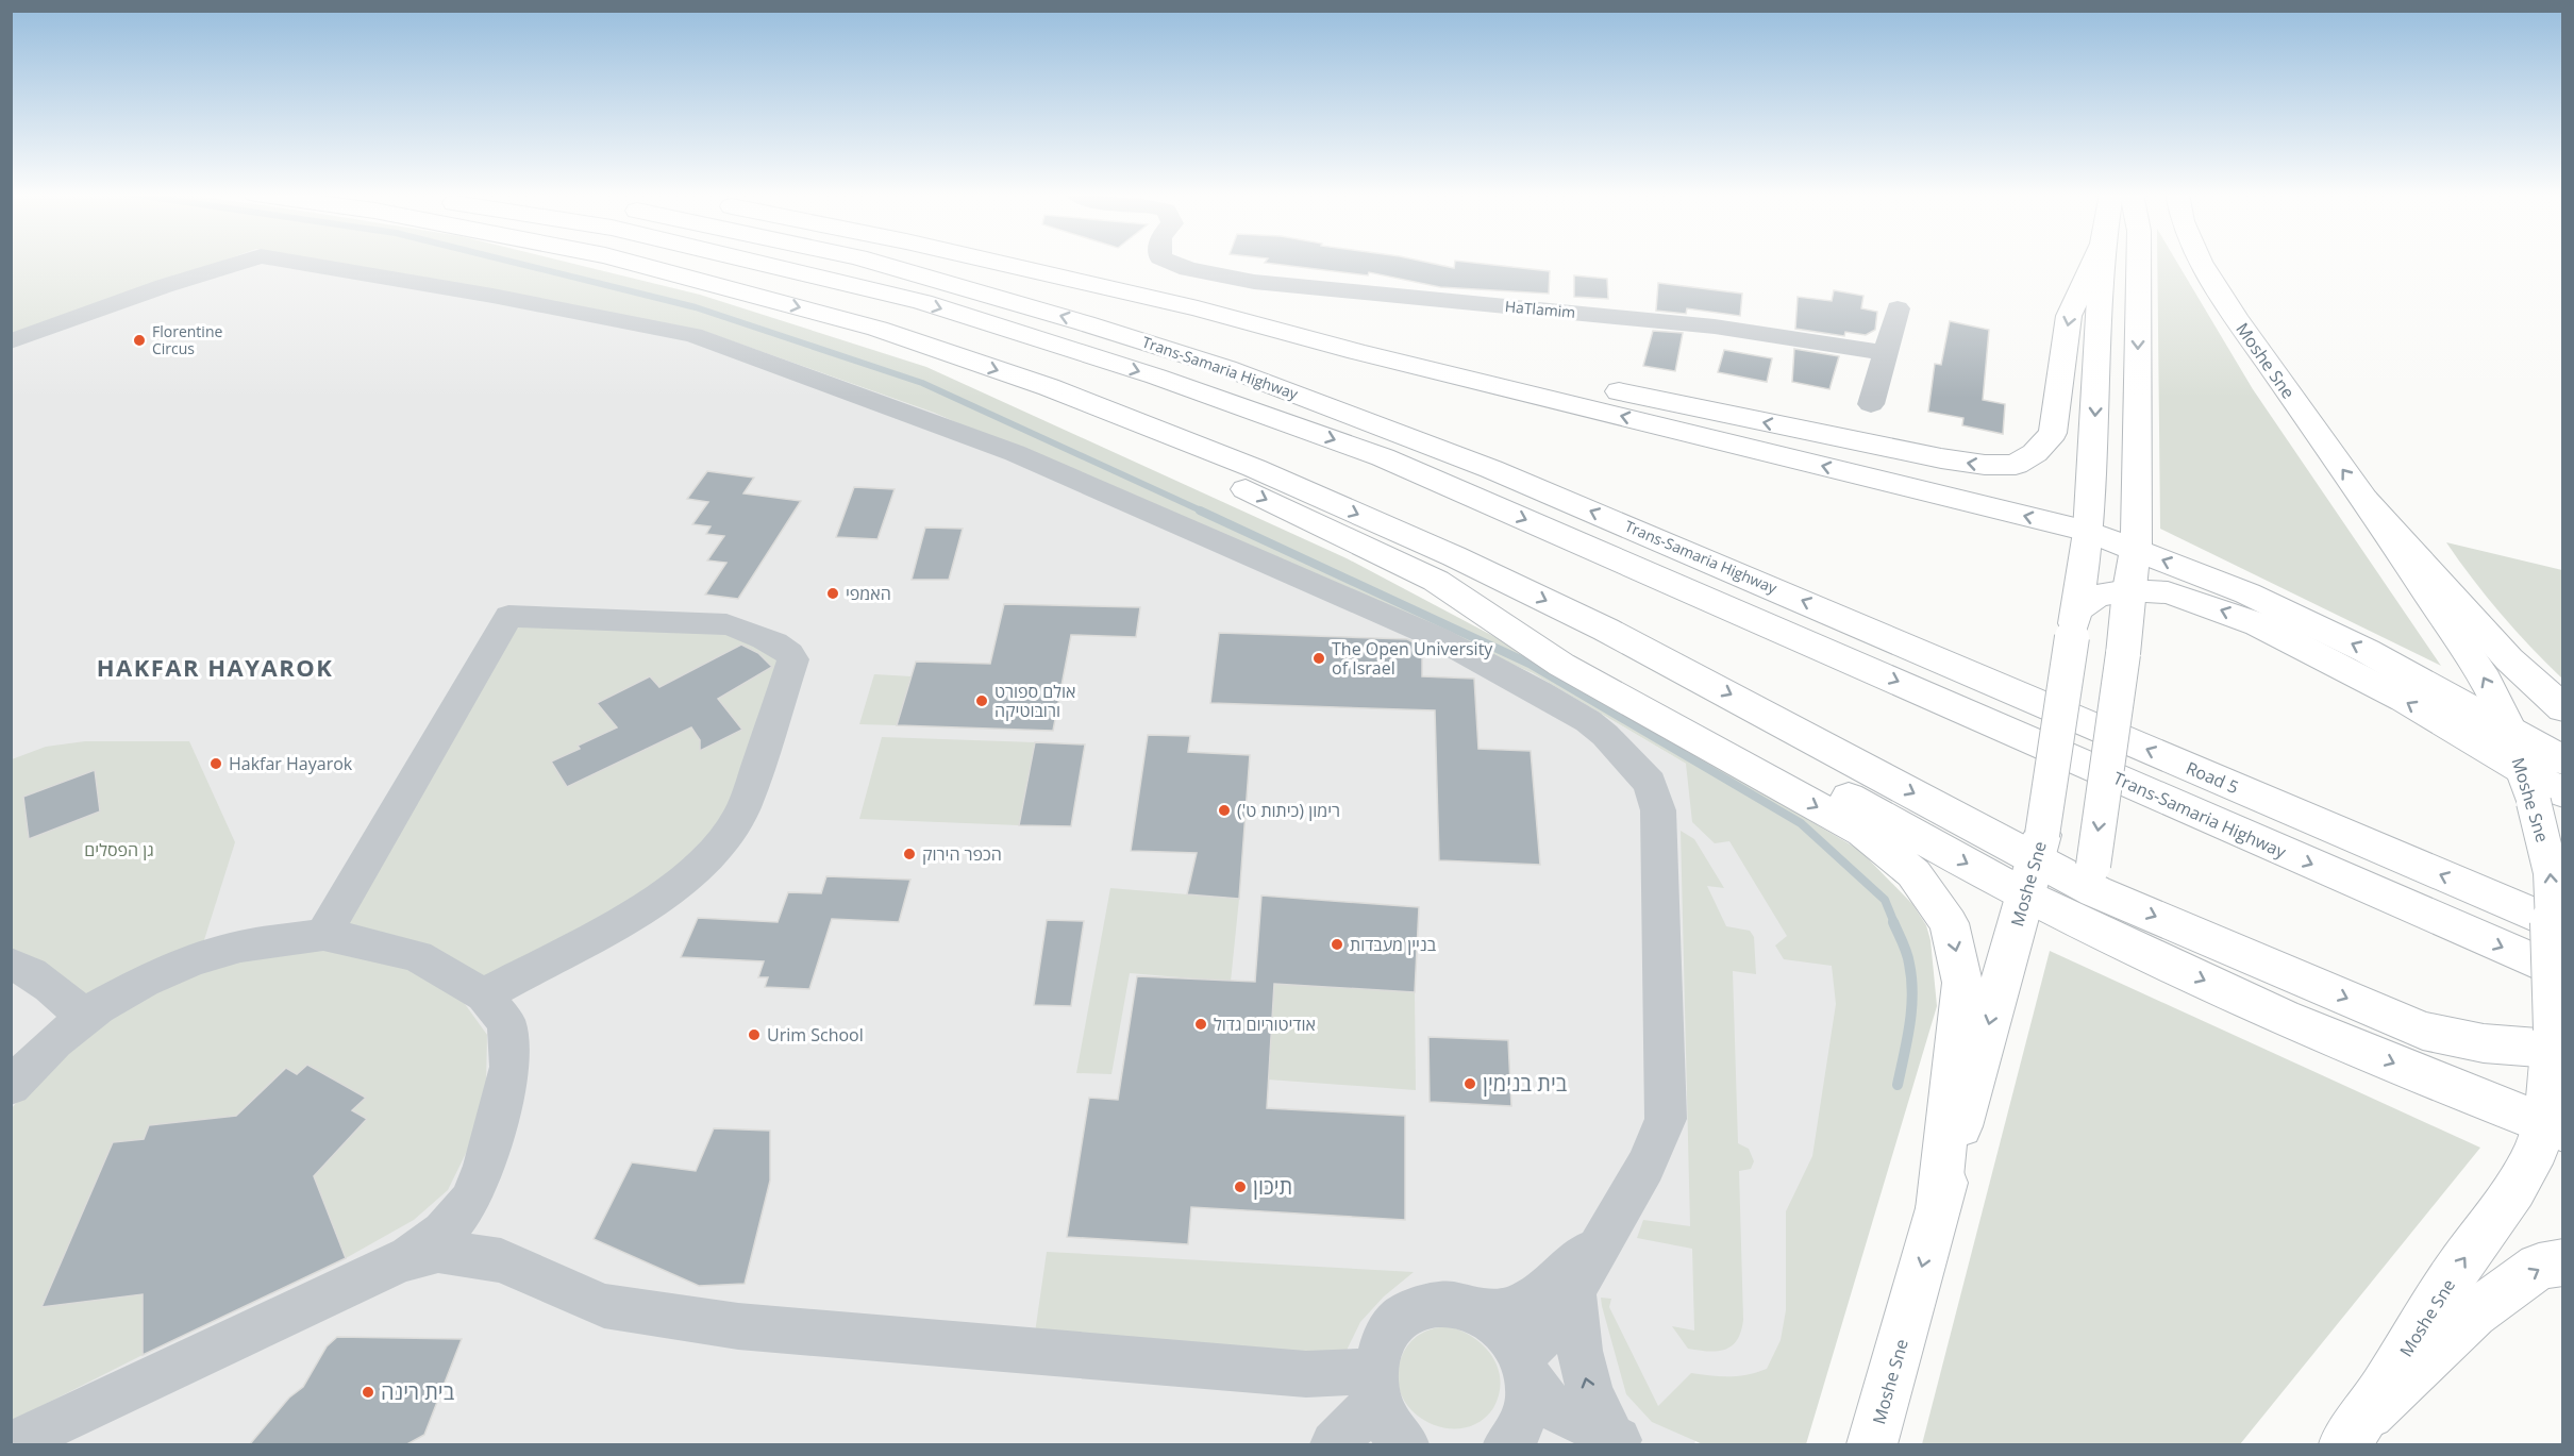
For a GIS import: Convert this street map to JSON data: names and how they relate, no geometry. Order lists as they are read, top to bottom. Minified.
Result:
{"streets":{"main road":["Moshe Sne","Road 5"],"street":["HaTlamim"]},"districts":["HAKFAR HAYAROK"],"parks":["גן הפסלים"],"places":["Florentine Circus","האמפי","The Open University of Israel","אולם ספורט ורובוטיקה","Hakfar Hayarok","רימון (כיתות ט')","הכפר הירוק","בניין מעבדות","אודיטוריום גדול","Urim School","בית בנימין","תיכון","בית רינה"]}
